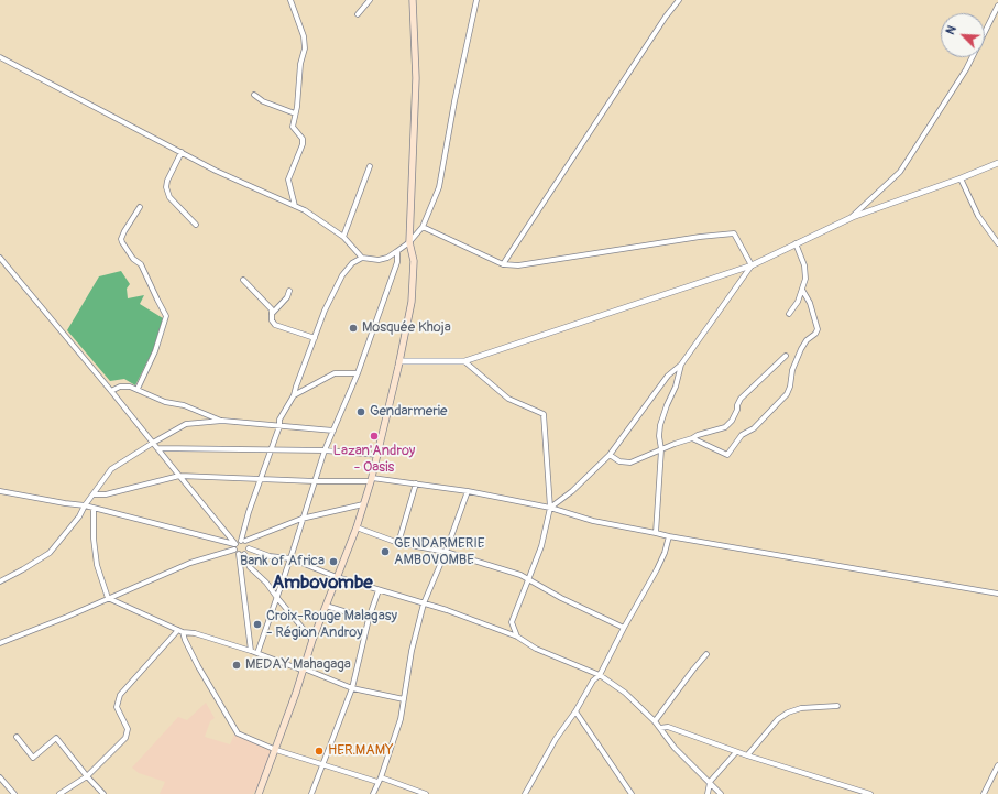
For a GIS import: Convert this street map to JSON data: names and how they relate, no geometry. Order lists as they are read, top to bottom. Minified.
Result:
{"districts":["Ambovombe"],"places":["Mosquée Khoja","Gendarmerie","Lazan'Androy - Oasis","GENDARMERIE AMBOVOMBE","Bank of Africa","Croix-Rouge Malagasy - Région Androy","MEDAY Mahagaga","HER.MAMY"],"north":"top left"}
